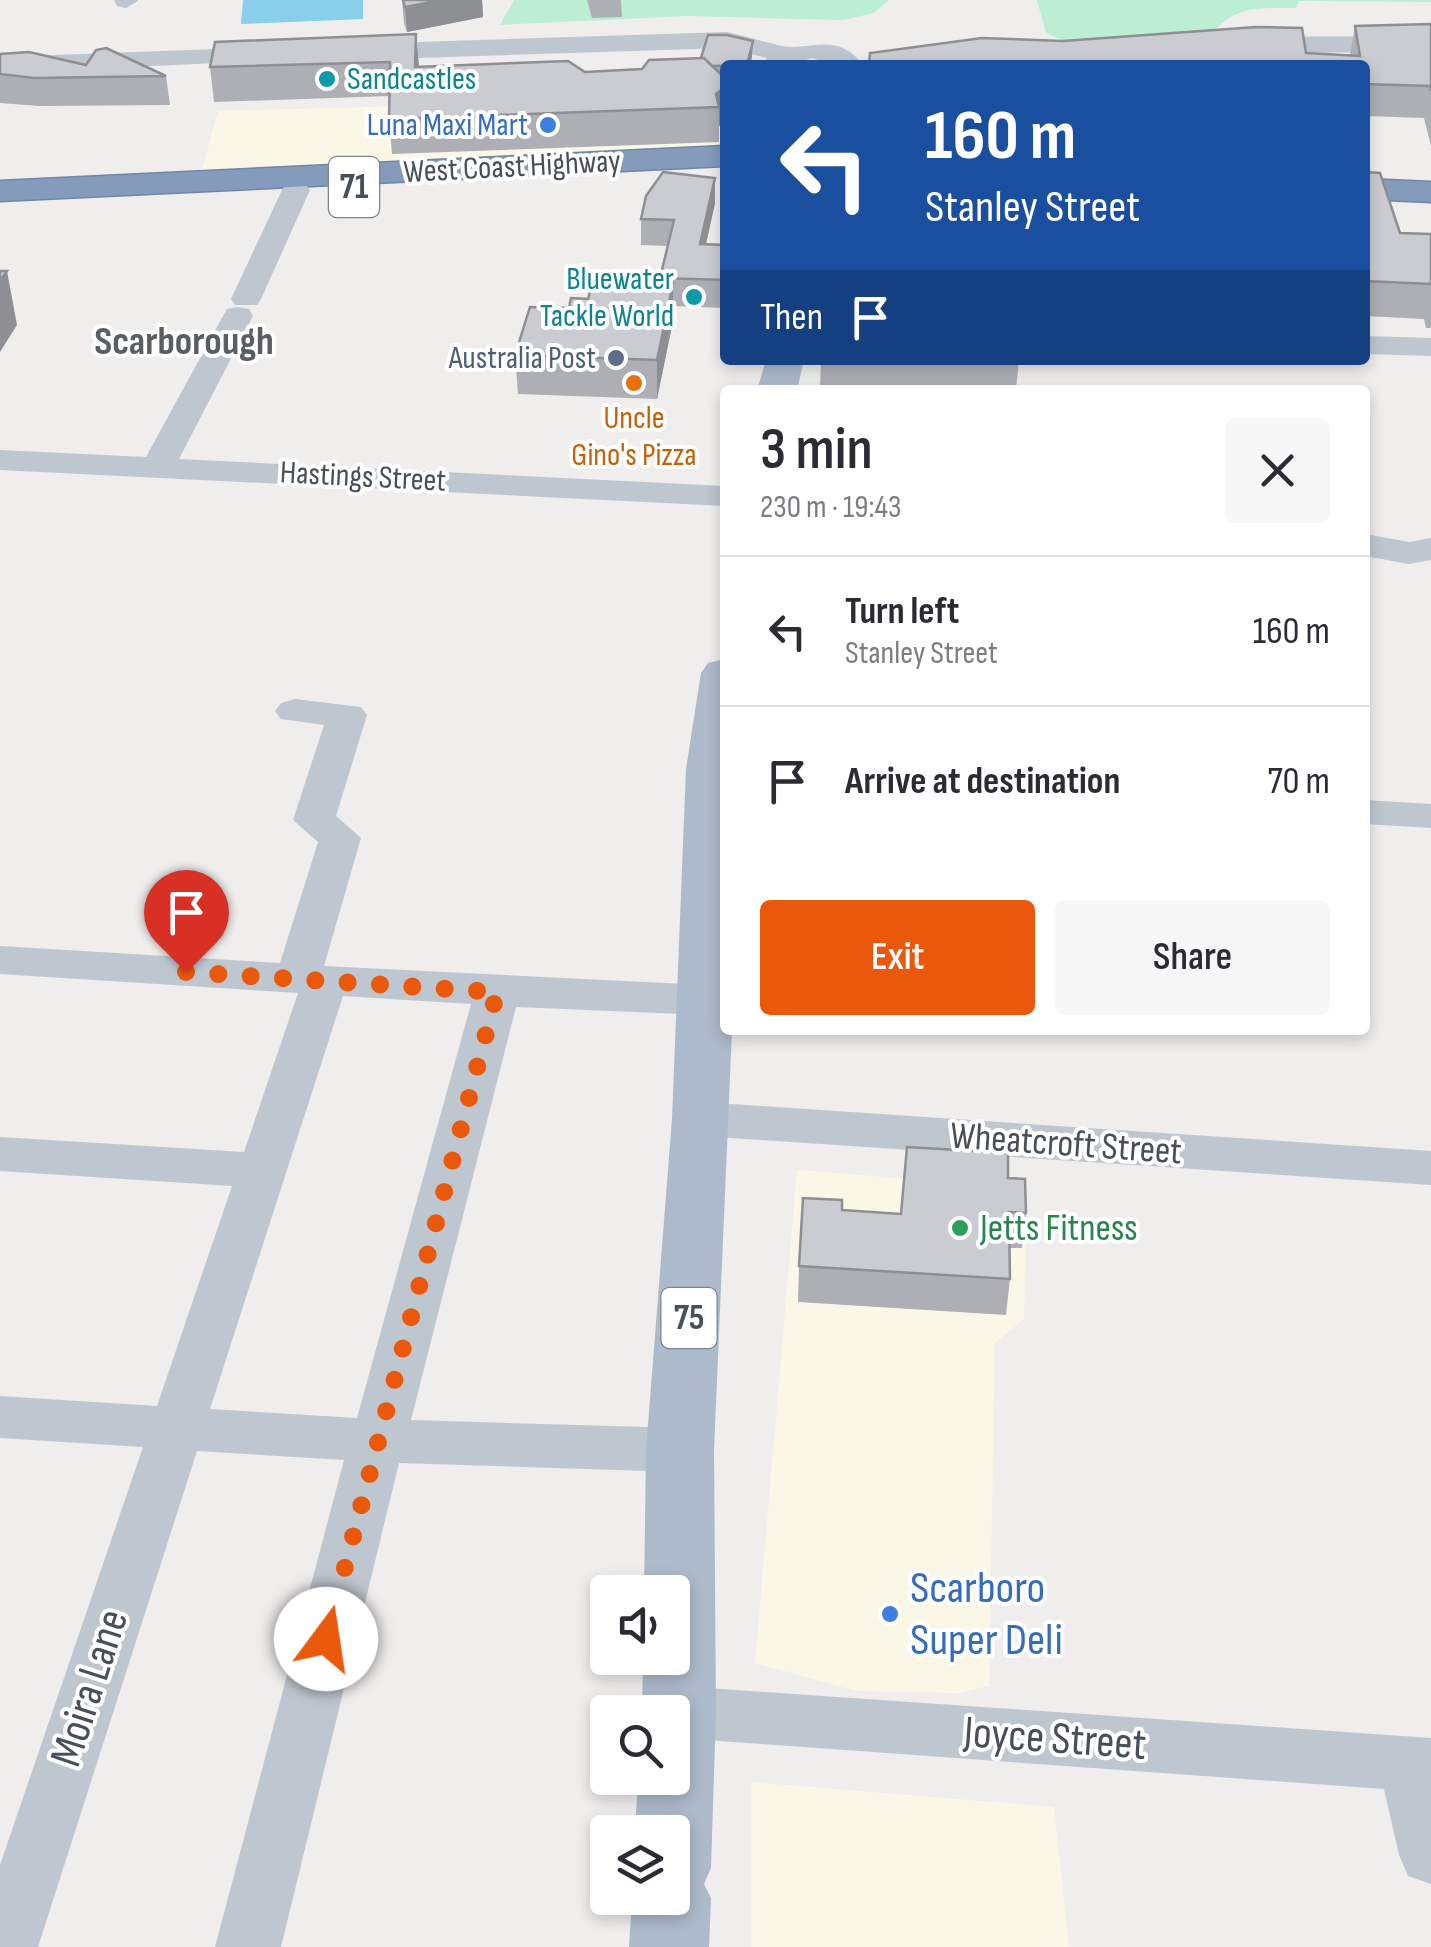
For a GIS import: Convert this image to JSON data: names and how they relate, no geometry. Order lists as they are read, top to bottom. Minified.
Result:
{"streets":{"highway":["West Coast Highway","71"],"main road":["75"],"street":["Hastings Street","Wheatcroft Street","Moira Lane","Joyce Street"]},"crossings":[["Wheatcroft Street","75"]],"districts":["Scarborough"],"places":["Sandcastles","Luna Maxi Mart","Bluewater Tackle World","Australia Post","Uncle Gino's Pizza","Jetts Fitness","Scarboro Super Deli"],"page":{"turn":["160 m","Stanley Street"],"then":"Then","heading":["3 min","230 m · 19:43"],"list":[{"name":"Turn left","note":"Stanley Street","value":"160 m"},{"name":"Arrive at destination","value":"70 m"}],"buttons":["Exit","Share"]}}
